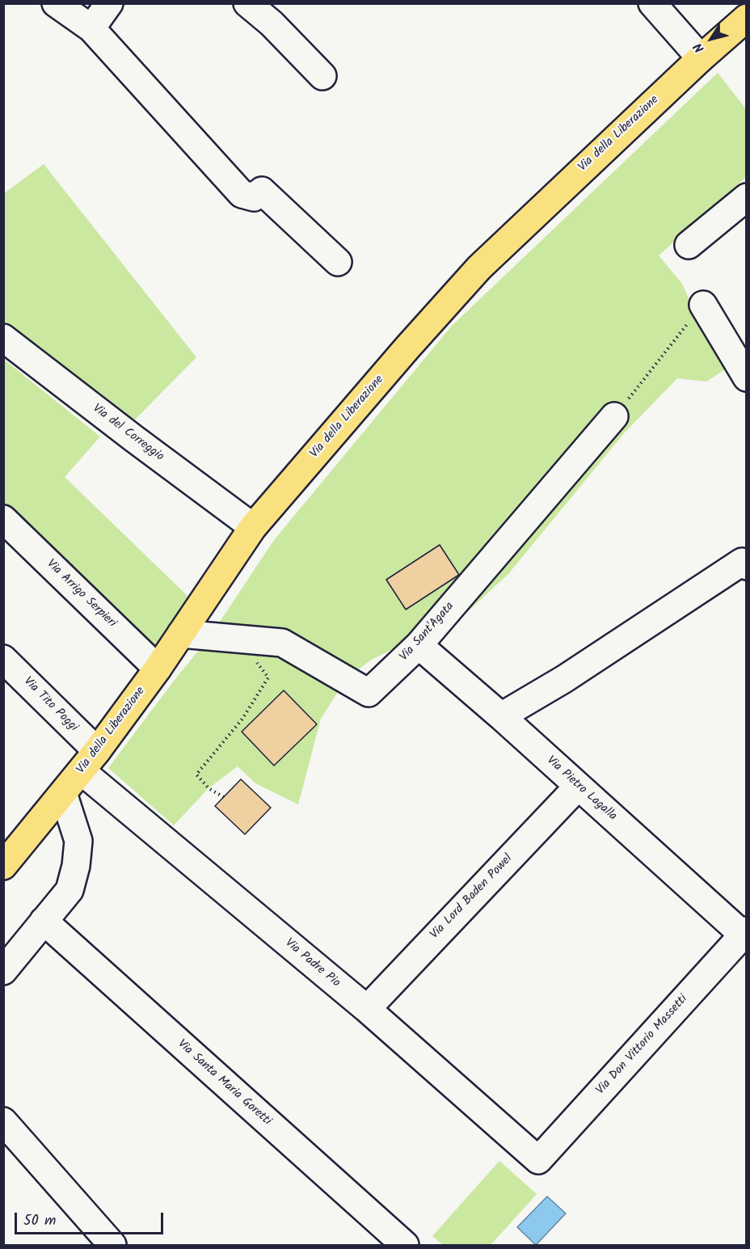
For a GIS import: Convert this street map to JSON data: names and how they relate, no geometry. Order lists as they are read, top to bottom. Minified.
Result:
{"streets":{"main road":["Via della Liberazione"],"street":["Via del Correggio","Via Arrigo Serpieri","Via Sant'Agata","Via Tito Poggi","Via Pietro Lagalla","Via Lord Baden Powel","Via Padre Pio","Via Don Vittorio Massetti","Via Santa Maria Goretti"]},"crossings":[["Via della Liberazione","Via del Correggio"],["Via della Liberazione","Via Arrigo Serpieri"],["Via della Liberazione","Via Sant'Agata"],["Via della Liberazione","Via Tito Poggi"],["Via della Liberazione","Via Padre Pio"],["Via Sant'Agata","Via Pietro Lagalla"],["Via Tito Poggi","Via Padre Pio"],["Via Pietro Lagalla","Via Lord Baden Powel"],["Via Pietro Lagalla","Via Don Vittorio Massetti"],["Via Lord Baden Powel","Via Padre Pio"],["Via Padre Pio","Via Don Vittorio Massetti"]],"scale_bar":"50 m","north":"bottom left"}
